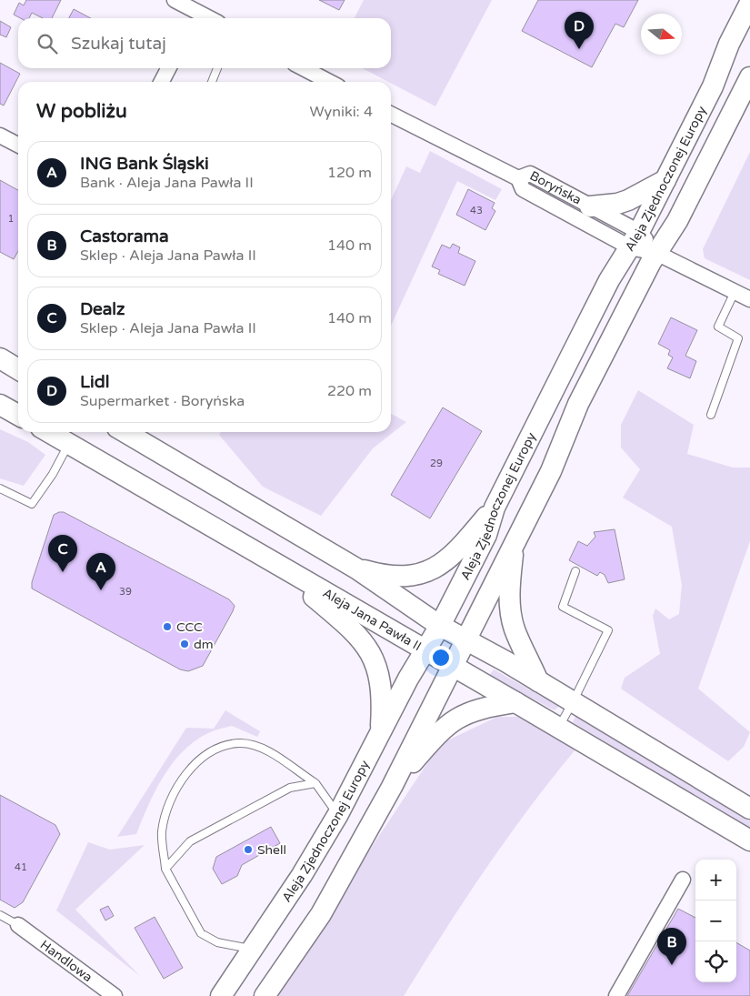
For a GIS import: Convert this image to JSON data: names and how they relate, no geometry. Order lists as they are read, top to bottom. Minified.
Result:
{"streets":{"street":["Aleja Zjednoczonej Europy","Boryńska","Aleja Jana Pawła II","Handlowa"]},"crossings":[["Aleja Zjednoczonej Europy","Boryńska"],["Aleja Zjednoczonej Europy","Aleja Jana Pawła II"]],"places":["CCC","dm","Shell"],"house_numbers":["43","1","29","39","41"],"north":"right","page":{"pins":["D","C","A","B"],"search":"Szukaj tutaj","heading":["W pobliżu","Wyniki: 4"],"list":[{"mark":"A","name":"ING Bank Śląski","note":"Bank · Aleja Jana Pawła II","value":"120 m"},{"mark":"B","name":"Castorama","note":"Sklep · Aleja Jana Pawła II","value":"140 m"},{"mark":"C","name":"Dealz","note":"Sklep · Aleja Jana Pawła II","value":"140 m"},{"mark":"D","name":"Lidl","note":"Supermarket · Boryńska","value":"220 m"}],"map_buttons":["+","−"]}}
